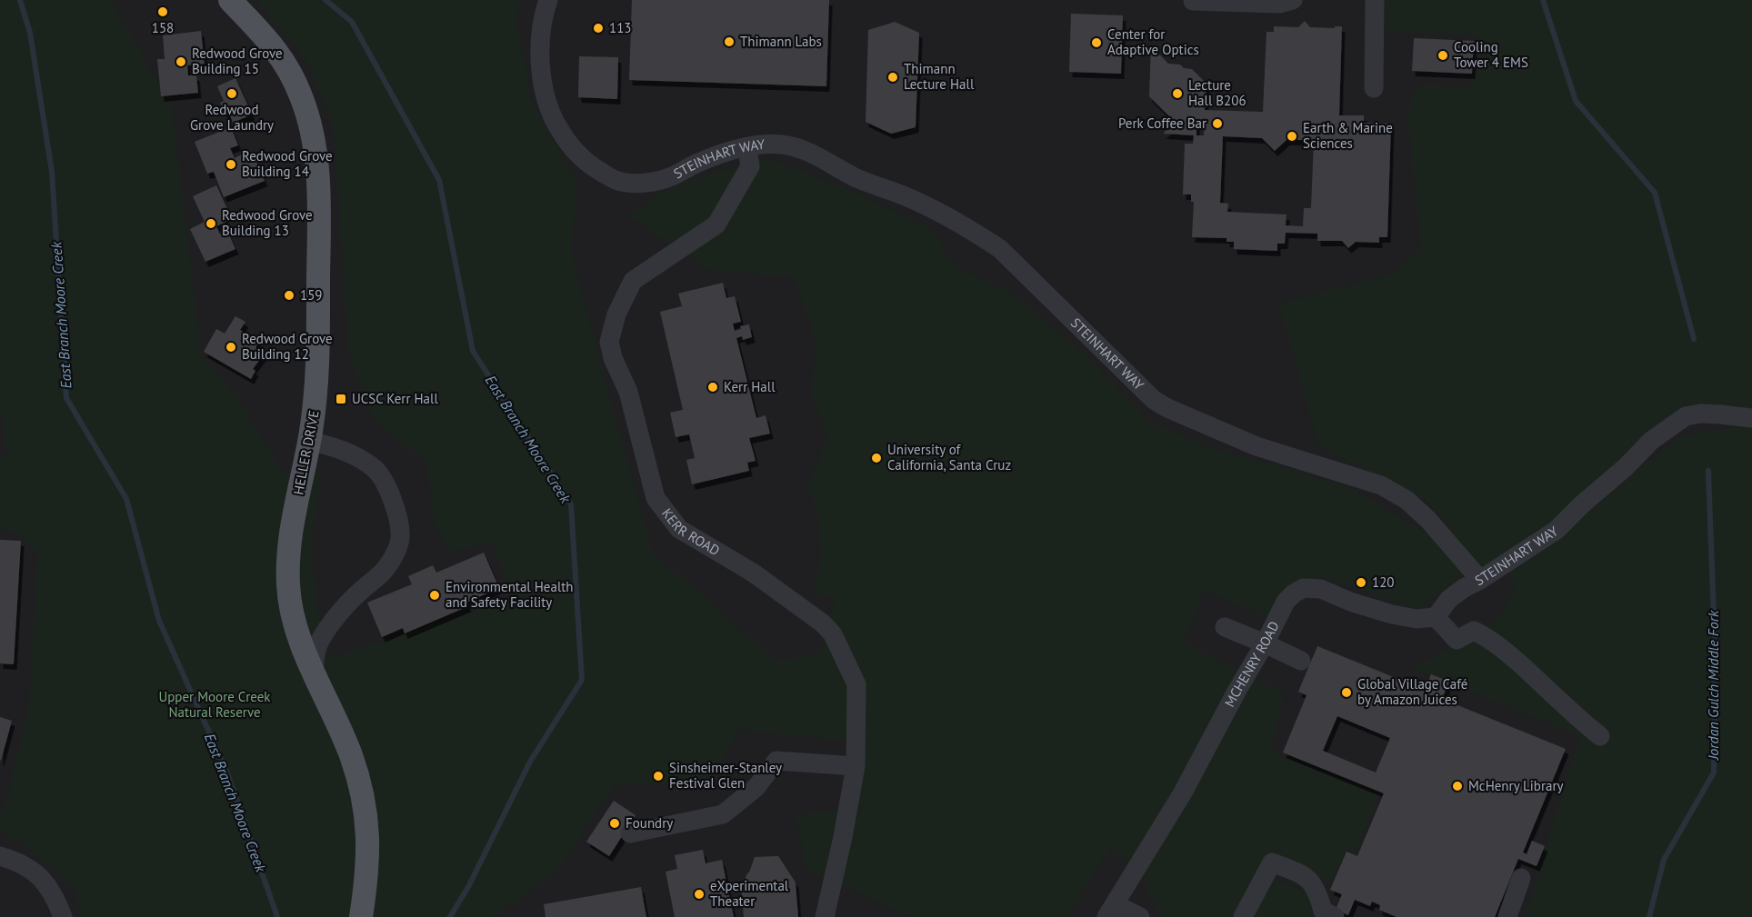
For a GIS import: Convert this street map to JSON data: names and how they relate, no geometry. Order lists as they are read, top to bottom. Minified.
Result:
{"streets":{"main road":["HELLER DRIVE"],"street":["STEINHART WAY","KERR ROAD","MCHENRY ROAD"]},"crossings":[["STEINHART WAY","KERR ROAD"]],"water":["East Branch Moore Creek","Jordan Gulch Middle Fork"],"parks":["Upper Moore Creek Natural Reserve"],"places":{"other":["158","113","Thimann Labs","Center for Adaptive Optics","Cooling Tower 4 EMS","Redwood Grove Building 15","Thimann Lecture Hall","Redwood Grove Laundry","Lecture Hall B206","Perk Coffee Bar","Earth & Marine Sciences","Redwood Grove Building 14","Redwood Grove Building 13","159","Redwood Grove Building 12","Kerr Hall","University of California, Santa Cruz","120","Environmental Health and Safety Facility","Global Village Café by Amazon Juices","Sinsheimer-Stanley Festival Glen","McHenry Library","Foundry","eXperimental Theater"],"transit":["UCSC Kerr Hall"]}}
